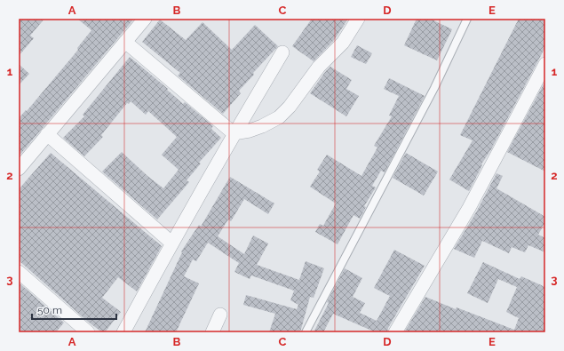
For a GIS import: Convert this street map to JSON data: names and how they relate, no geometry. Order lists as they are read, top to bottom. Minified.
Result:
{"scale_bar":"50 m","grid":{"columns":["A","B","C","D","E"],"rows":["1","2","3"]}}
